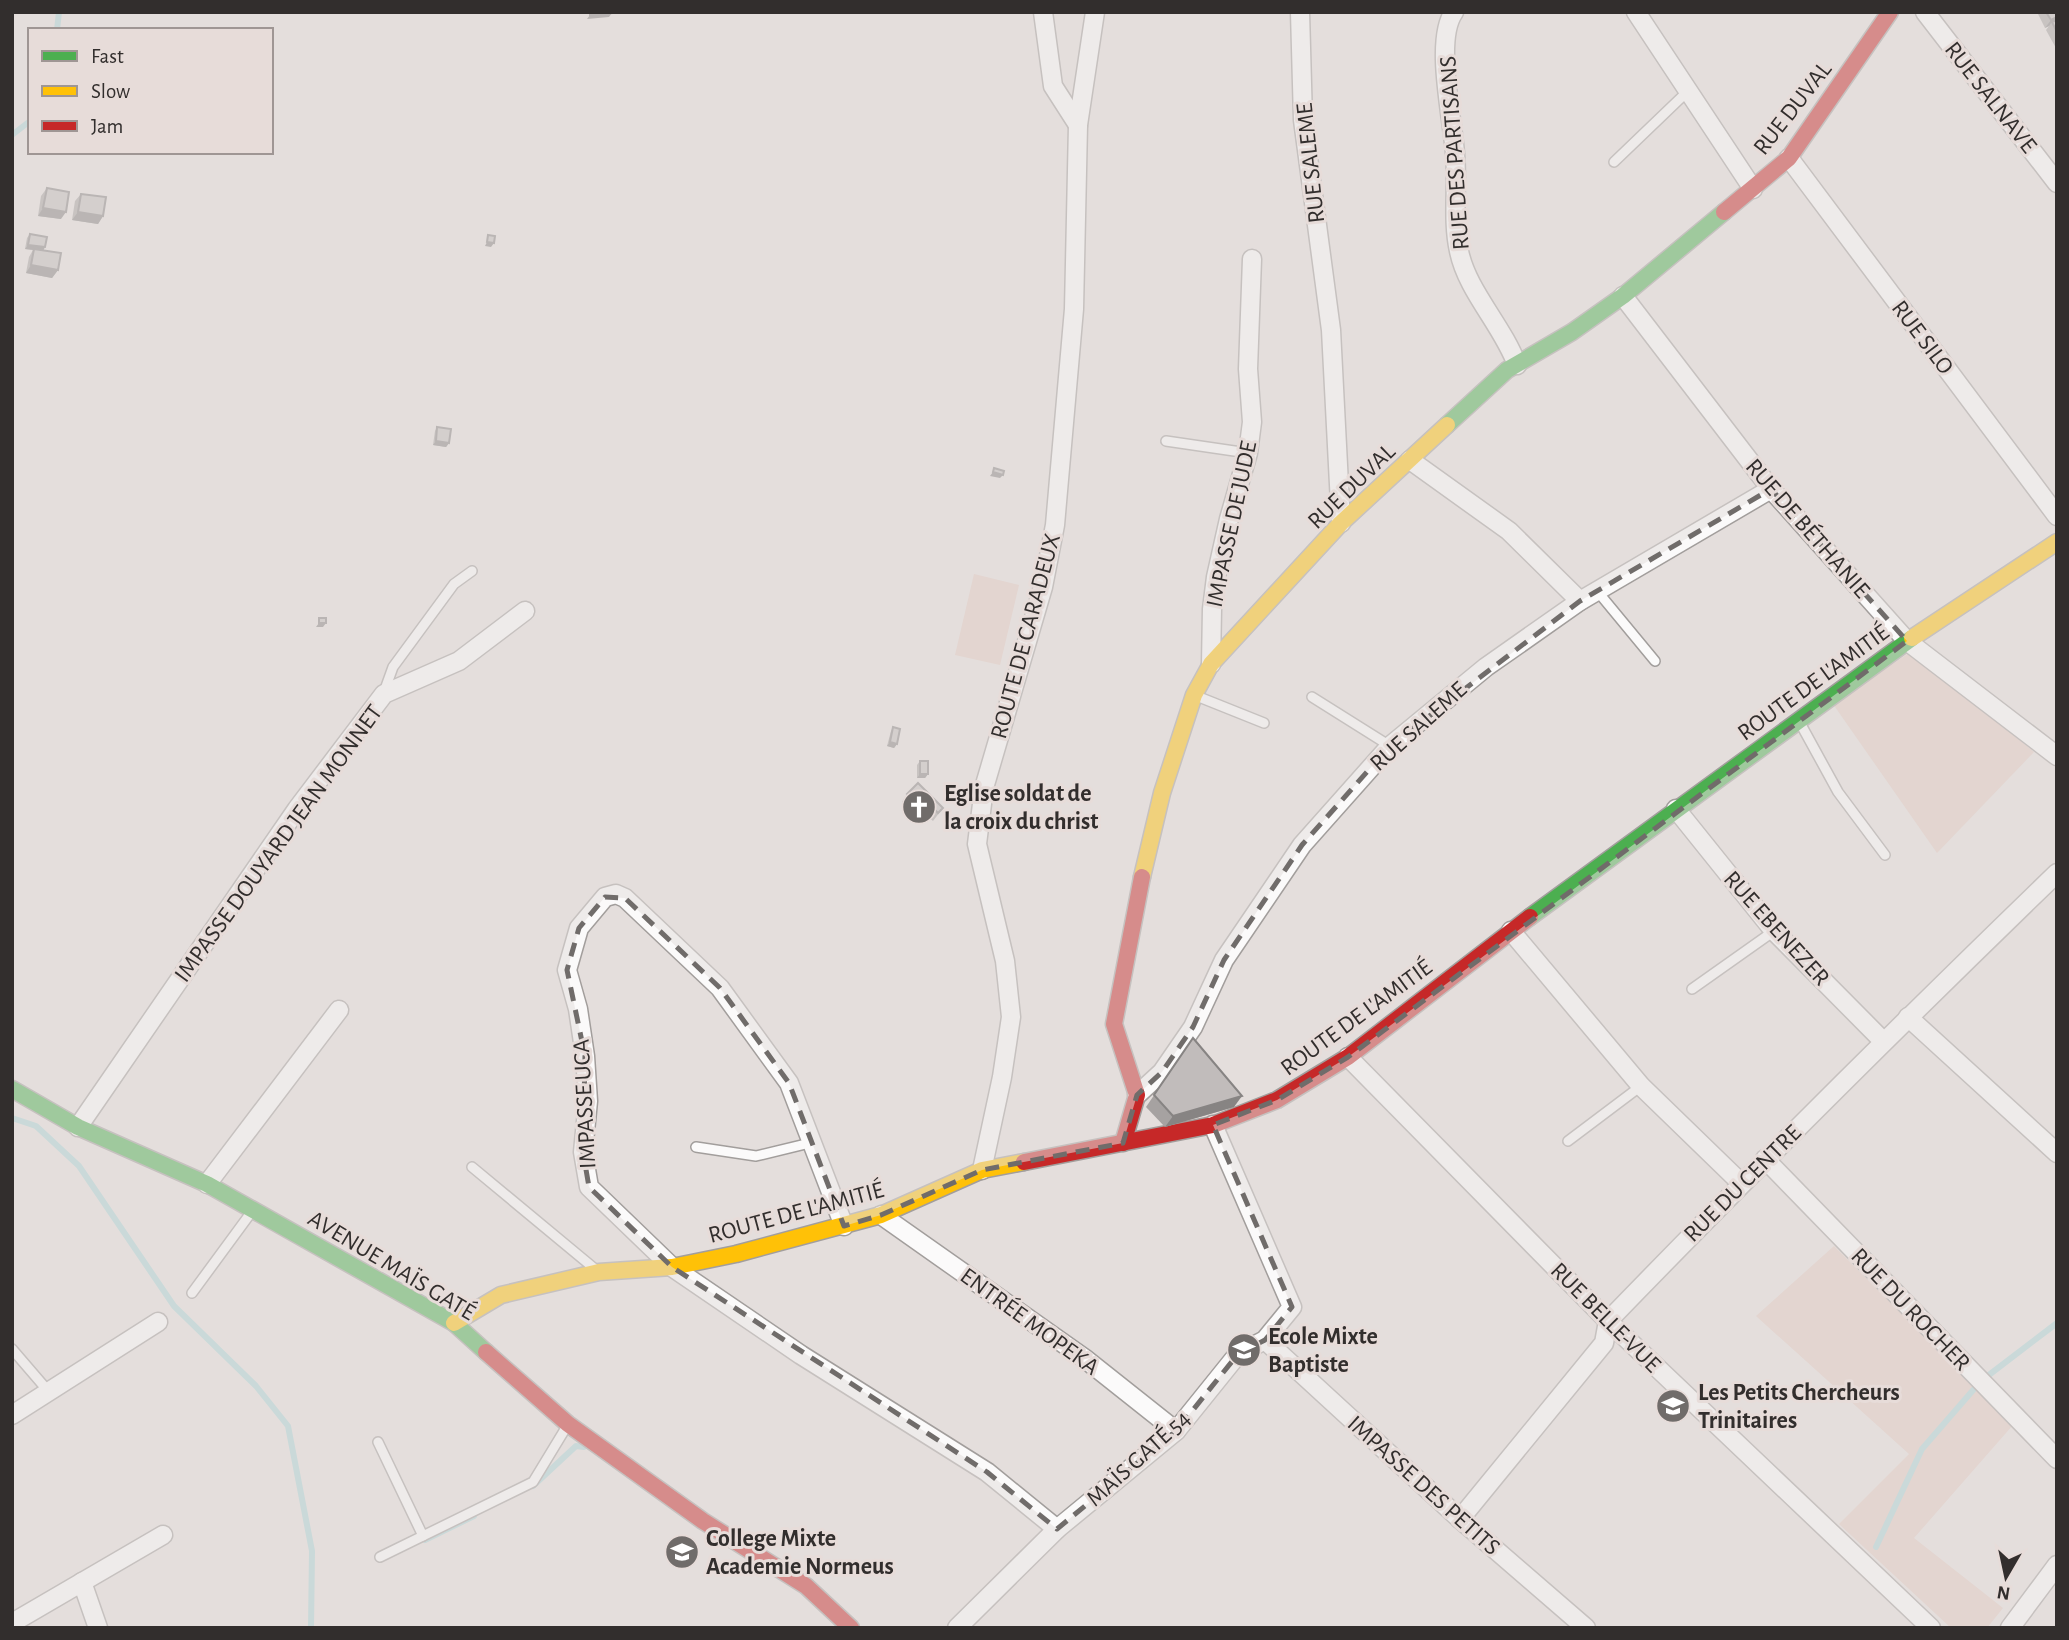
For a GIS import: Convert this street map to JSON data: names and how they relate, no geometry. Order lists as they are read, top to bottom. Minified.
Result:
{"streets":{"street":["RUE SALNAVE","RUE DUVAL","RUE DES PARTISANS","RUE SALEME","RUE SILO","IMPASSE DE JUDE","RUE DE BÉTHANIE","ROUTE DE CARADEUX","ROUTE DE L'AMITIÉ","IMPASSE DOUYARD JEAN MONNET","RUE EBENEZER","IMPASSE UCA","RUE DU CENTRE","AVENUE MAÏS GATÉ","RUE DU ROCHER","RUE BELLE-VUE","ENTRÉE MOPEKA","MAÏS GATÉ 54","IMPASSE DES PETITS"]},"crossings":[["RUE DUVAL","RUE DES PARTISANS"],["RUE DUVAL","RUE SALEME"],["RUE DUVAL","RUE SILO"],["RUE DUVAL","IMPASSE DE JUDE"],["RUE DUVAL","RUE DE BÉTHANIE"],["RUE SALEME","RUE DE BÉTHANIE"],["RUE DE BÉTHANIE","ROUTE DE L'AMITIÉ"],["ROUTE DE CARADEUX","ROUTE DE L'AMITIÉ"],["ROUTE DE L'AMITIÉ","RUE EBENEZER"],["ROUTE DE L'AMITIÉ","IMPASSE UCA"],["ROUTE DE L'AMITIÉ","AVENUE MAÏS GATÉ"],["ROUTE DE L'AMITIÉ","RUE BELLE-VUE"],["ROUTE DE L'AMITIÉ","ENTRÉE MOPEKA"],["ROUTE DE L'AMITIÉ","MAÏS GATÉ 54"],["IMPASSE DOUYARD JEAN MONNET","AVENUE MAÏS GATÉ"],["RUE EBENEZER","RUE DU CENTRE"],["RUE DU CENTRE","RUE DU ROCHER"],["RUE DU CENTRE","RUE BELLE-VUE"],["RUE DU CENTRE","IMPASSE DES PETITS"],["ENTRÉE MOPEKA","MAÏS GATÉ 54"],["MAÏS GATÉ 54","IMPASSE DES PETITS"]],"places":{"church":["Eglise soldat de la croix du christ"],"school or university":["Ecole Mixte Baptiste","Les Petits Chercheurs Trinitaires","College Mixte Academie Normeus"]},"legend":["Fast","Slow","Jam"],"north":"bottom"}
